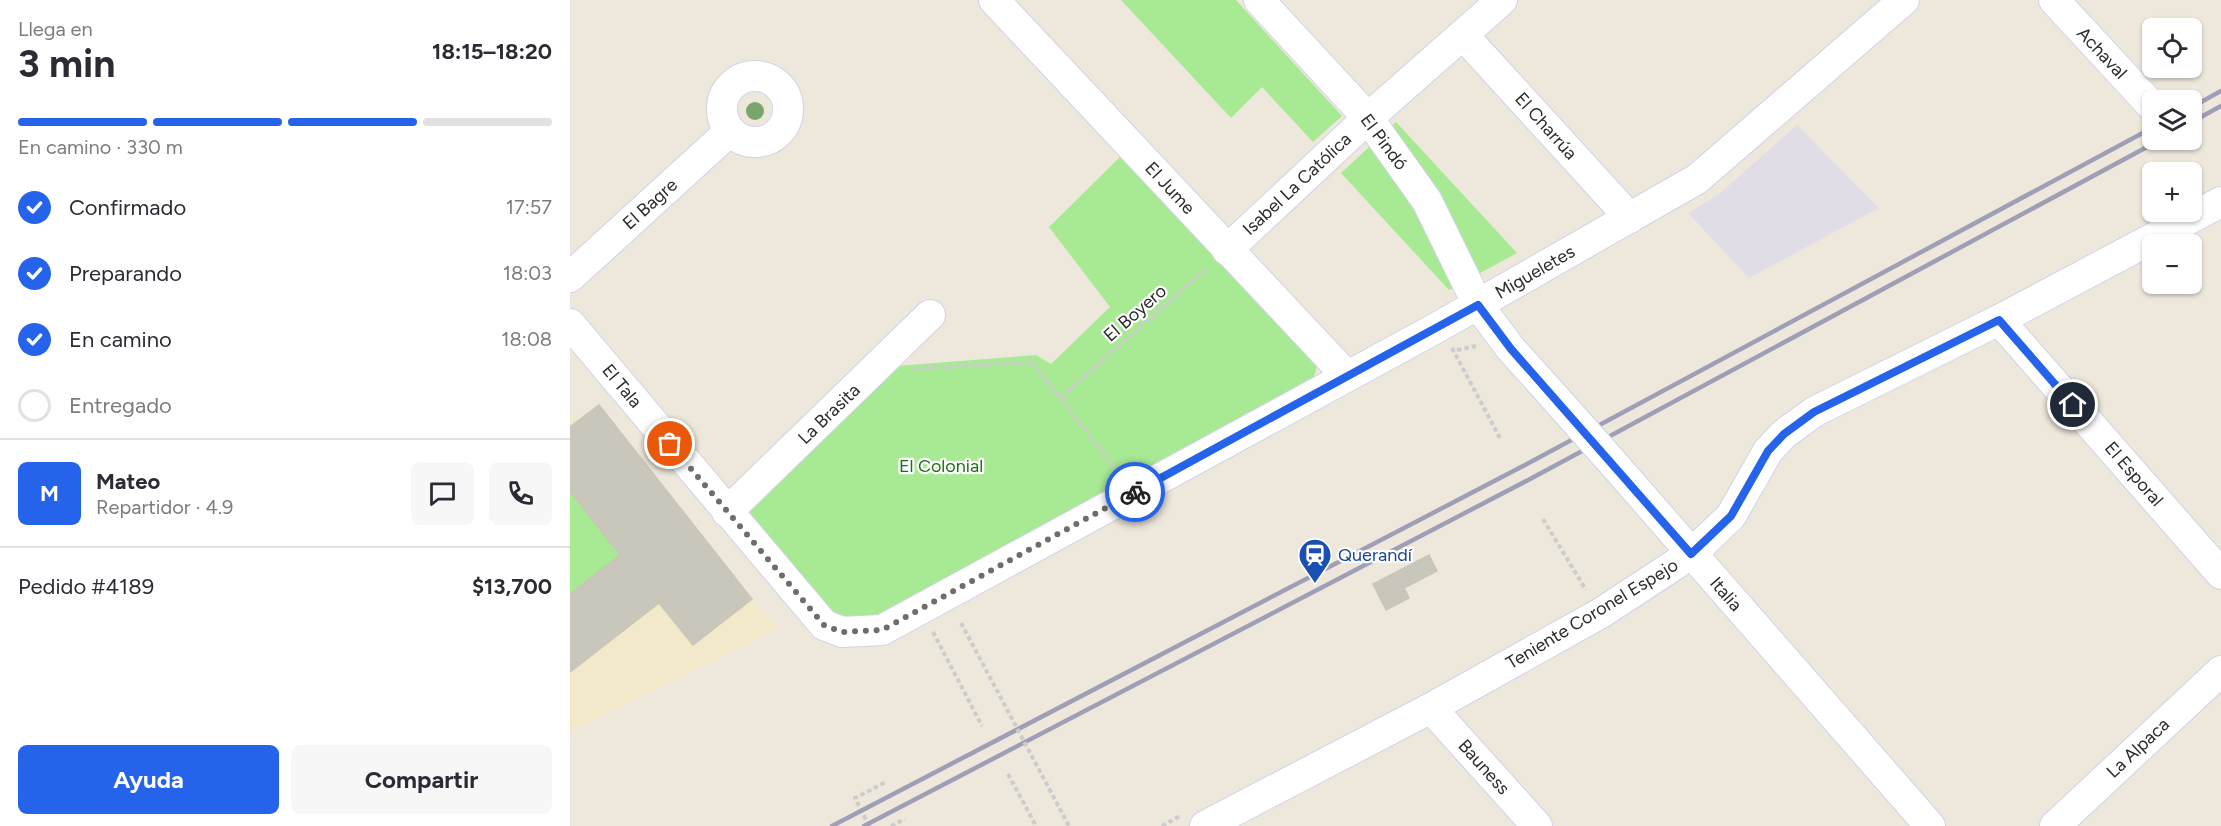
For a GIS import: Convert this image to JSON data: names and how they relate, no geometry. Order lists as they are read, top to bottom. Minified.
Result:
{"streets":{"street":["Achaval","El Charrúa","El Pindó","Isabel La Católica","El Jume","El Bagre","Migueletes","El Tala","La Brasita","El Esporal","Italia","Teniente Coronel Espejo","La Alpaca","Bauness"],"path":["El Boyero"]},"crossings":[["El Charrúa","Isabel La Católica"],["El Charrúa","Migueletes"],["El Pindó","Isabel La Católica"],["El Pindó","Migueletes"],["El Pindó","Italia"],["Isabel La Católica","El Jume"],["Isabel La Católica","El Boyero"],["El Jume","Migueletes"],["El Jume","El Boyero"],["Migueletes","El Tala"],["Migueletes","Italia"],["El Tala","La Brasita"],["El Esporal","Teniente Coronel Espejo"],["Italia","Teniente Coronel Espejo"],["Teniente Coronel Espejo","Bauness"]],"parks":["El Colonial"],"places":{"station":["Querandí"]},"page":{"heading":["3 min","Llega en","18:15–18:20"],"panel":["Mateo","Repartidor · 4.9","Pedido #4189","$13,700"],"map_buttons":["+","−"],"bar":"En camino · 330 m","list":[["Confirmado","17:57"],["Preparando","18:03"],["En camino","18:08"],"Entregado"],"round":"M","buttons":["Ayuda","Compartir"]}}
